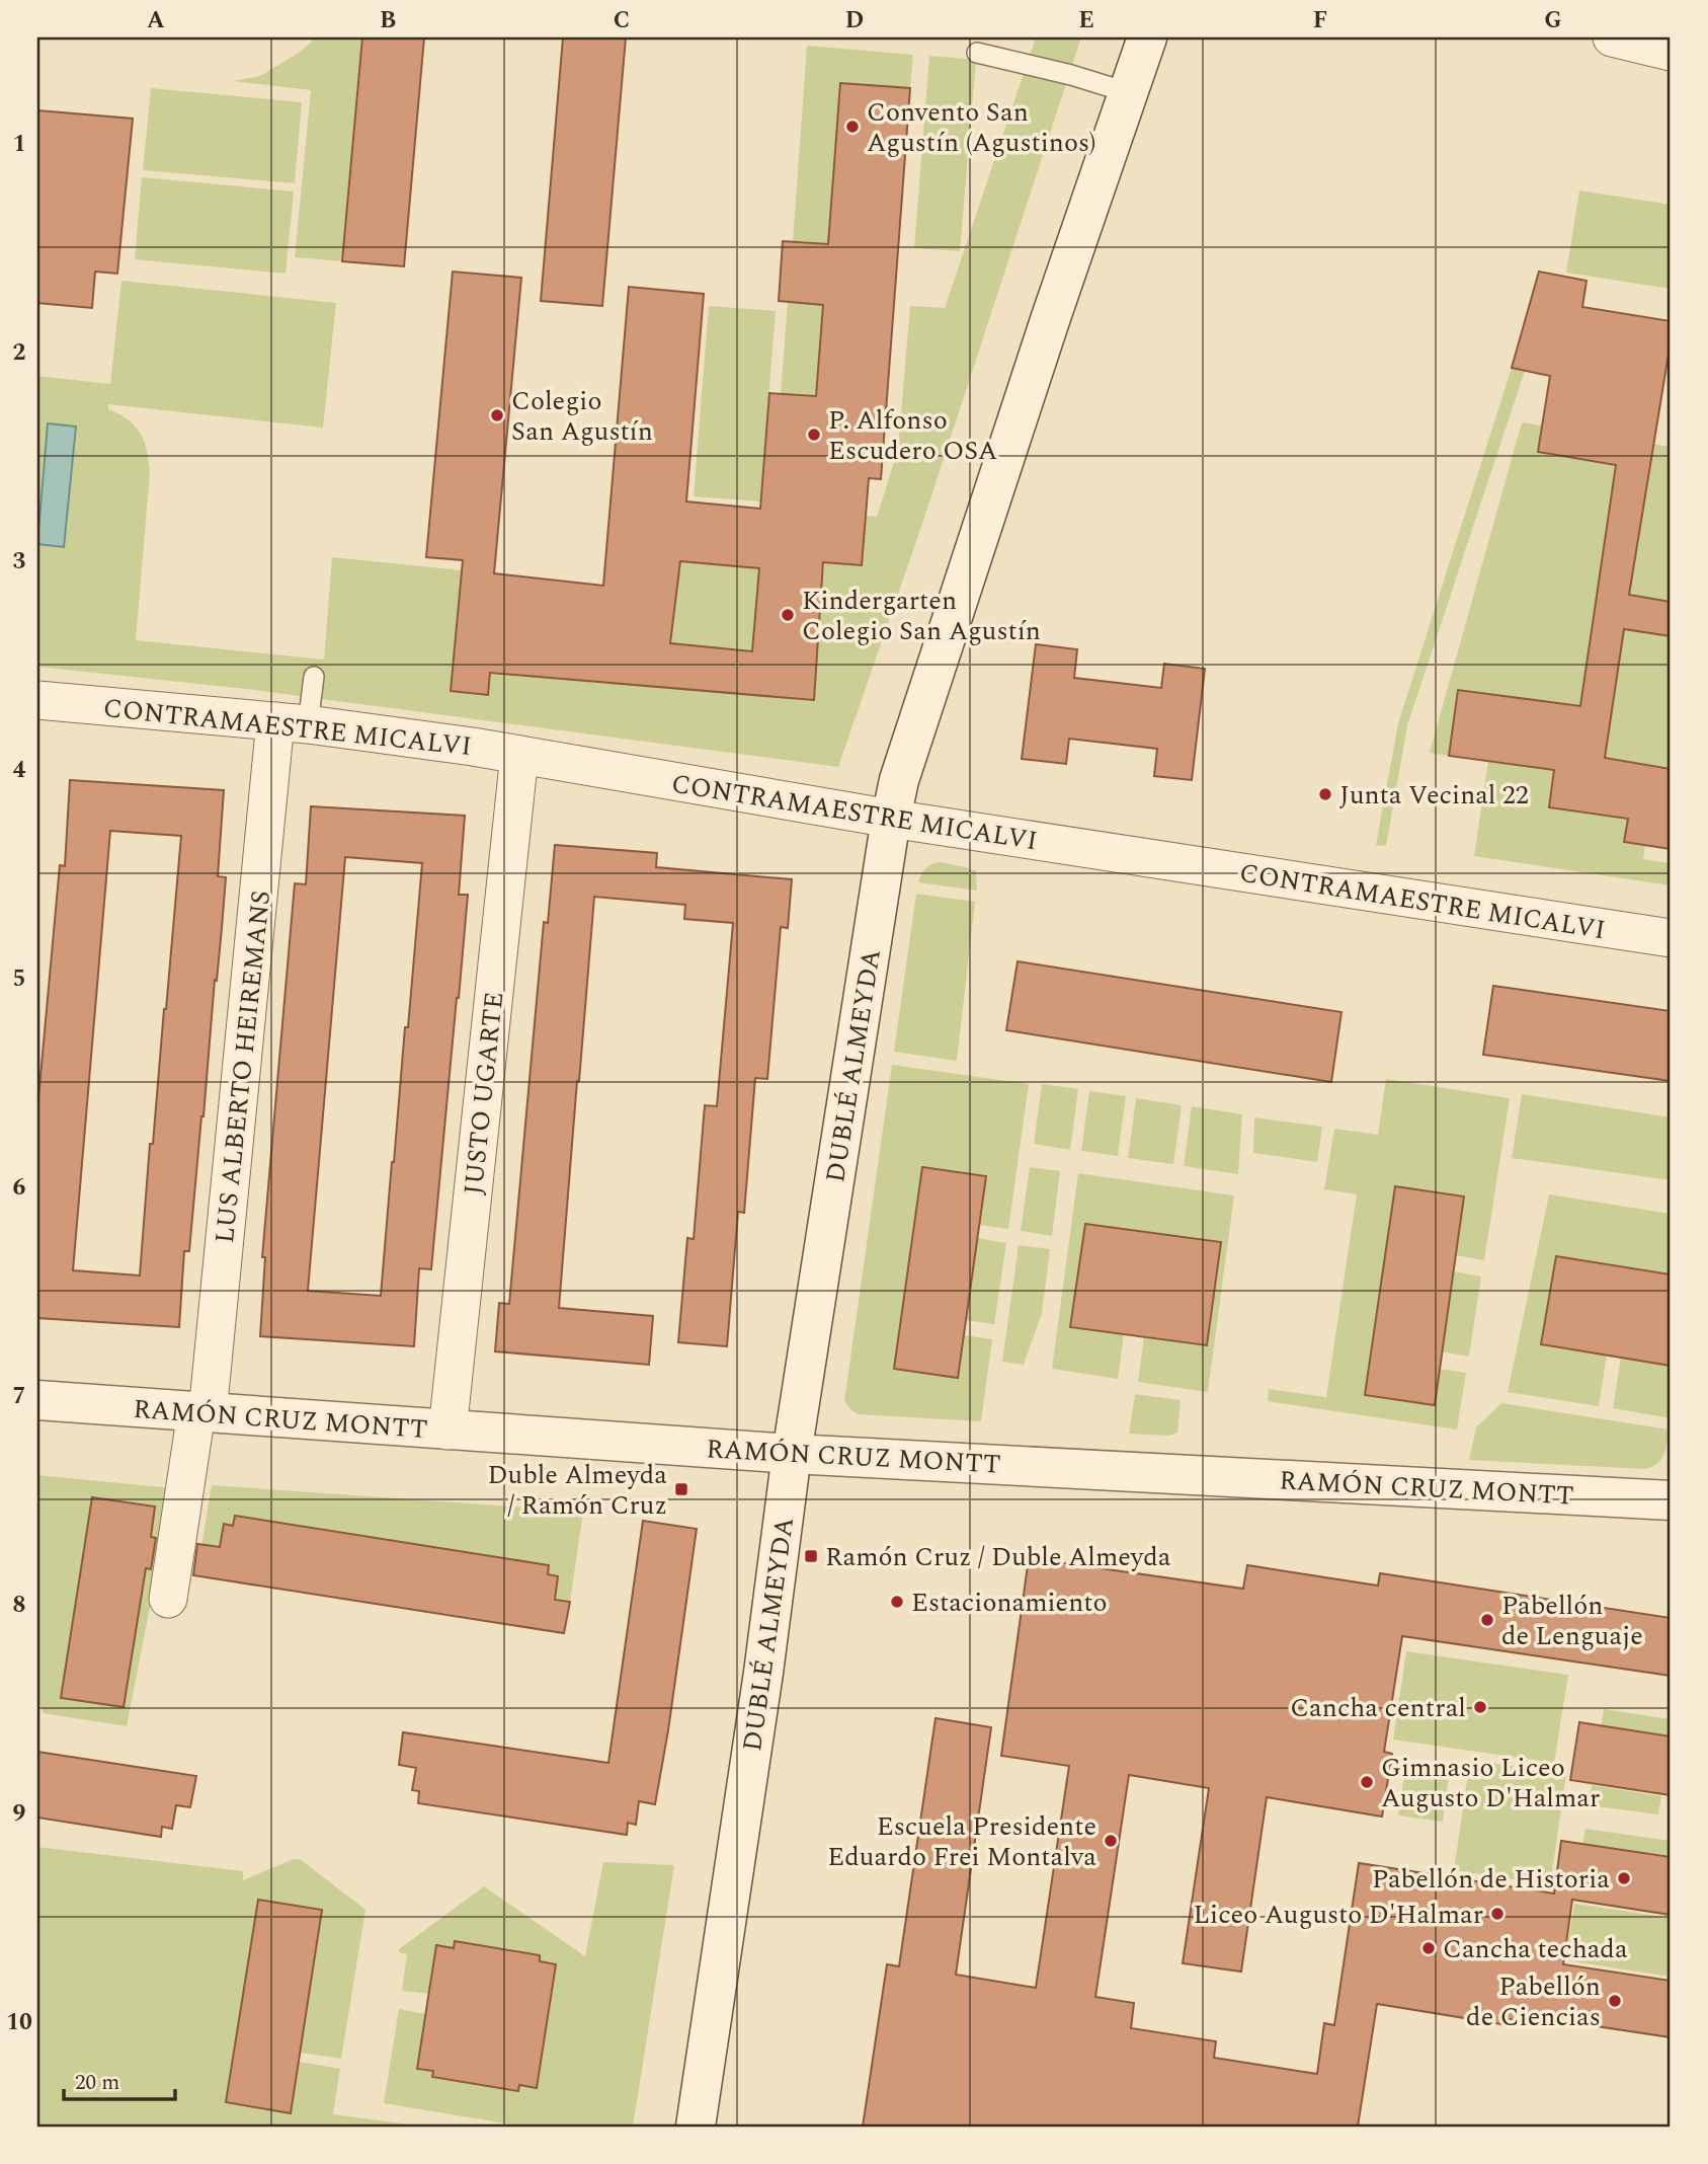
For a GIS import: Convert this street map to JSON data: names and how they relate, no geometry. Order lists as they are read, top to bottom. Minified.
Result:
{"streets":{"main road":["DUBLÉ ALMEYDA","RAMÓN CRUZ MONTT"],"street":["CONTRAMAESTRE MICALVI","LUS ALBERTO HEIREMANS","JUSTO UGARTE"]},"crossings":[["CONTRAMAESTRE MICALVI","DUBLÉ ALMEYDA"],["CONTRAMAESTRE MICALVI","LUS ALBERTO HEIREMANS"],["CONTRAMAESTRE MICALVI","JUSTO UGARTE"],["DUBLÉ ALMEYDA","RAMÓN CRUZ MONTT"],["LUS ALBERTO HEIREMANS","RAMÓN CRUZ MONTT"],["JUSTO UGARTE","RAMÓN CRUZ MONTT"]],"places":{"other":["Convento San Agustín (Agustinos)","Colegio San Agustín","P. Alfonso Escudero OSA","Kindergarten Colegio San Agustín","Junta Vecinal 22","Estacionamiento","Pabellón de Lenguaje","Cancha central","Gimnasio Liceo Augusto D'Halmar","Escuela Presidente Eduardo Frei Montalva","Pabellón de Historia","Liceo Augusto D'Halmar","Cancha techada","Pabellón de Ciencias"],"transit":["Duble Almeyda / Ramón Cruz","Ramón Cruz / Duble Almeyda"]},"scale_bar":"20 m","grid":{"columns":["A","B","C","D","E","F","G"],"rows":["1","2","3","4","5","6","7","8","9","10"]}}
